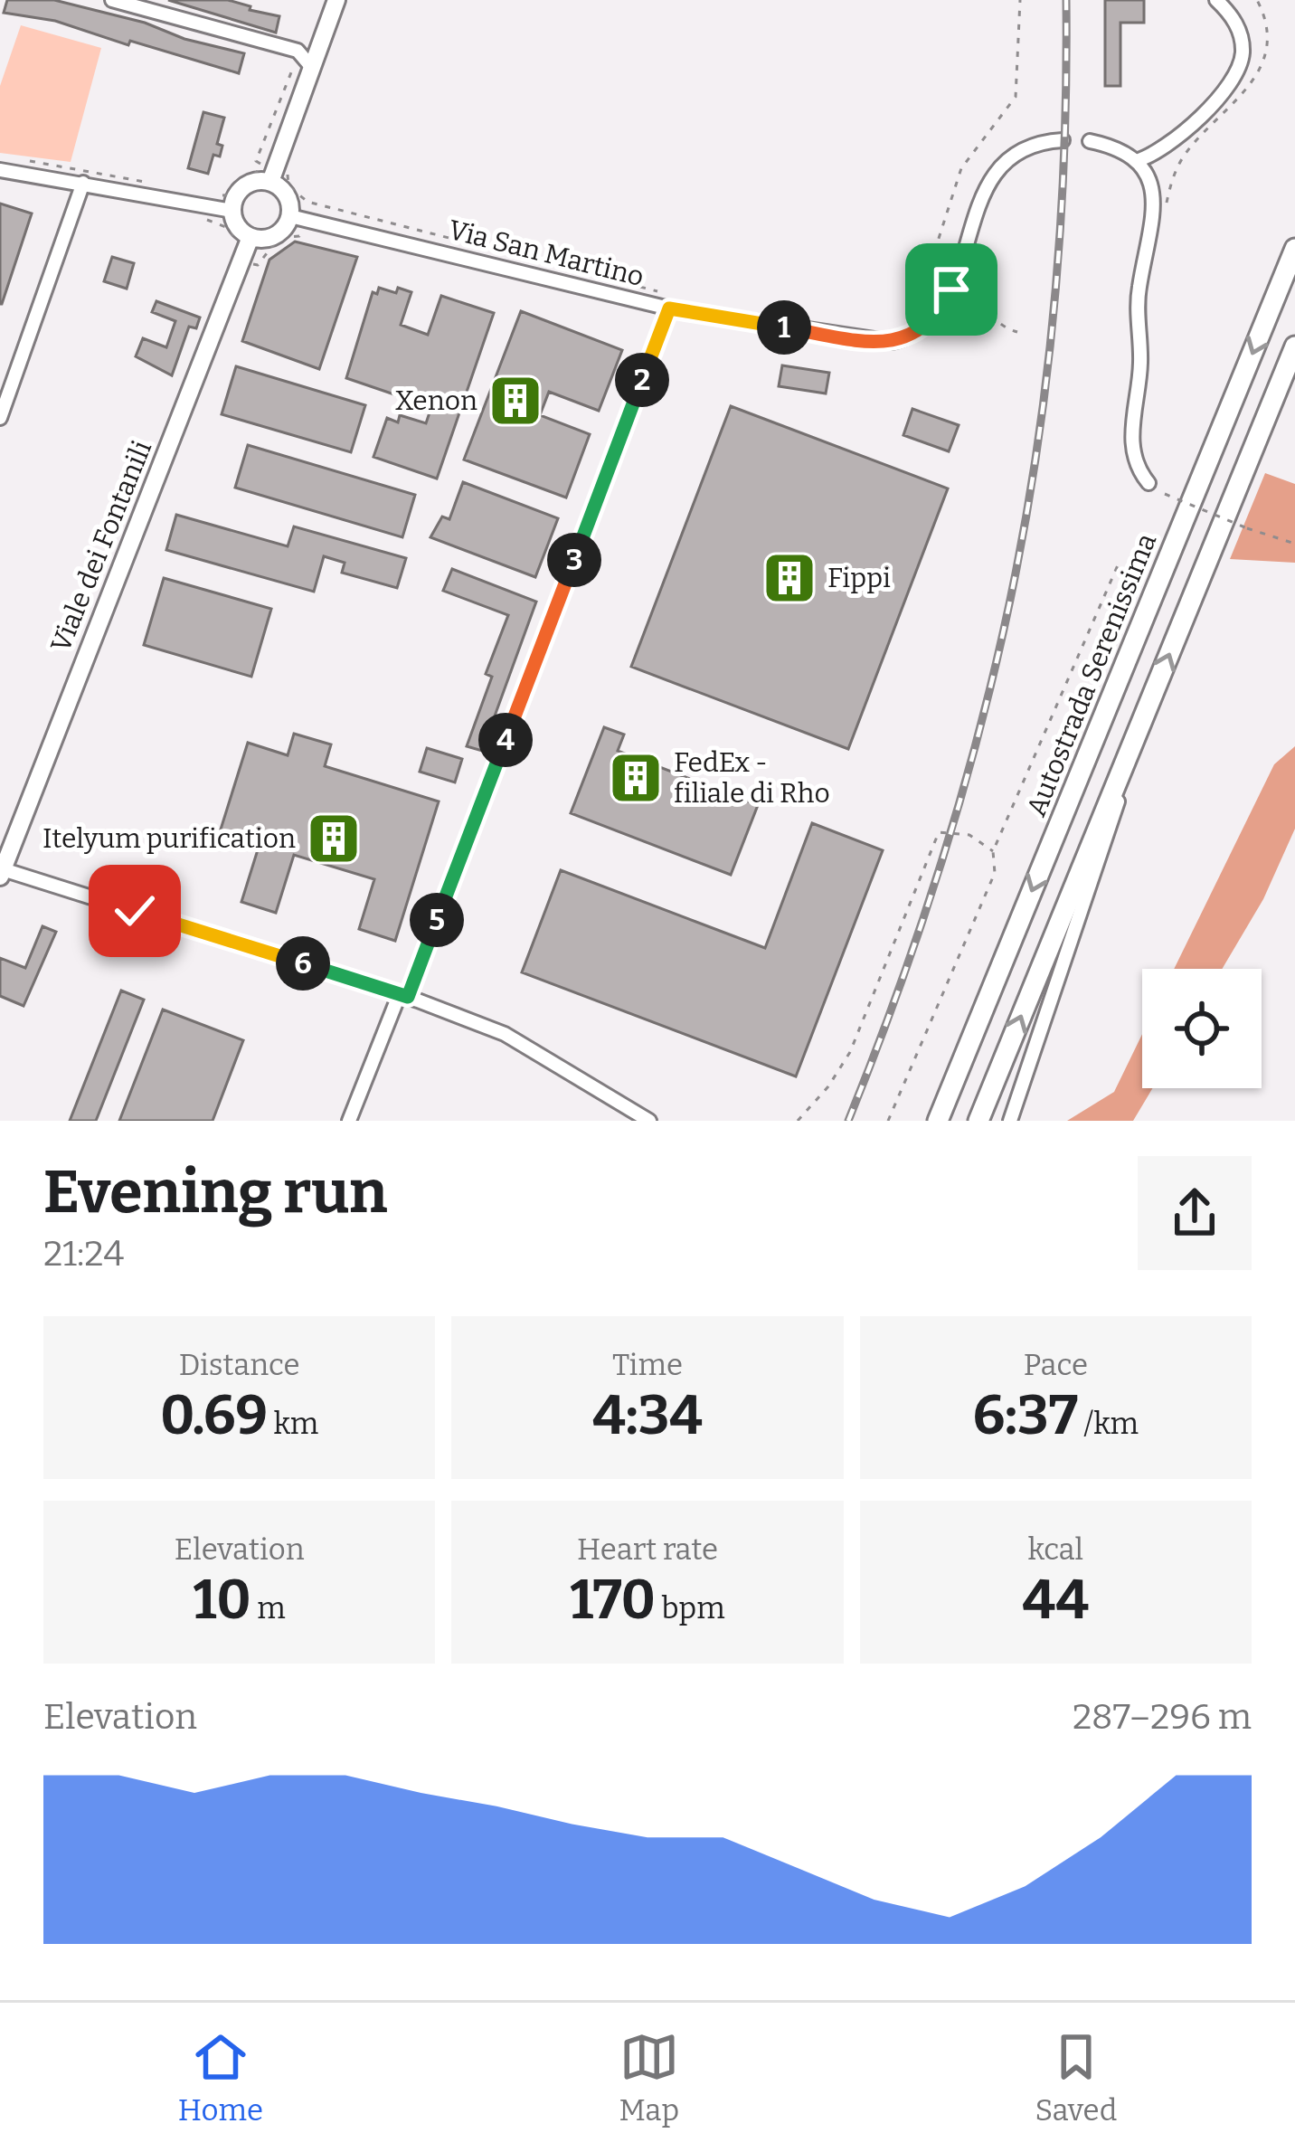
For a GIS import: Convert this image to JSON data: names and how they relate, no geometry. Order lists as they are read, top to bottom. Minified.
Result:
{"streets":{"highway":["Autostrada Serenissima"],"main road":["Viale dei Fontanili"],"street":["Via San Martino"]},"crossings":[["Via San Martino","Viale dei Fontanili"]],"places":{"building":["Xenon","Fippi","FedEx - filiale di Rho","Itelyum purification"]},"page":{"pins":["1","2","3","4","5","6"],"heading":["Evening run","21:24"],"stats":[["Distance","0.69 km"],["Time","4:34"],["Pace","6:37 /km"],["Elevation","10 m"],["Heart rate","170 bpm"],["kcal","44"]],"chart":["Elevation","287–296 m"],"tabs":["Home","Map","Saved"]}}
